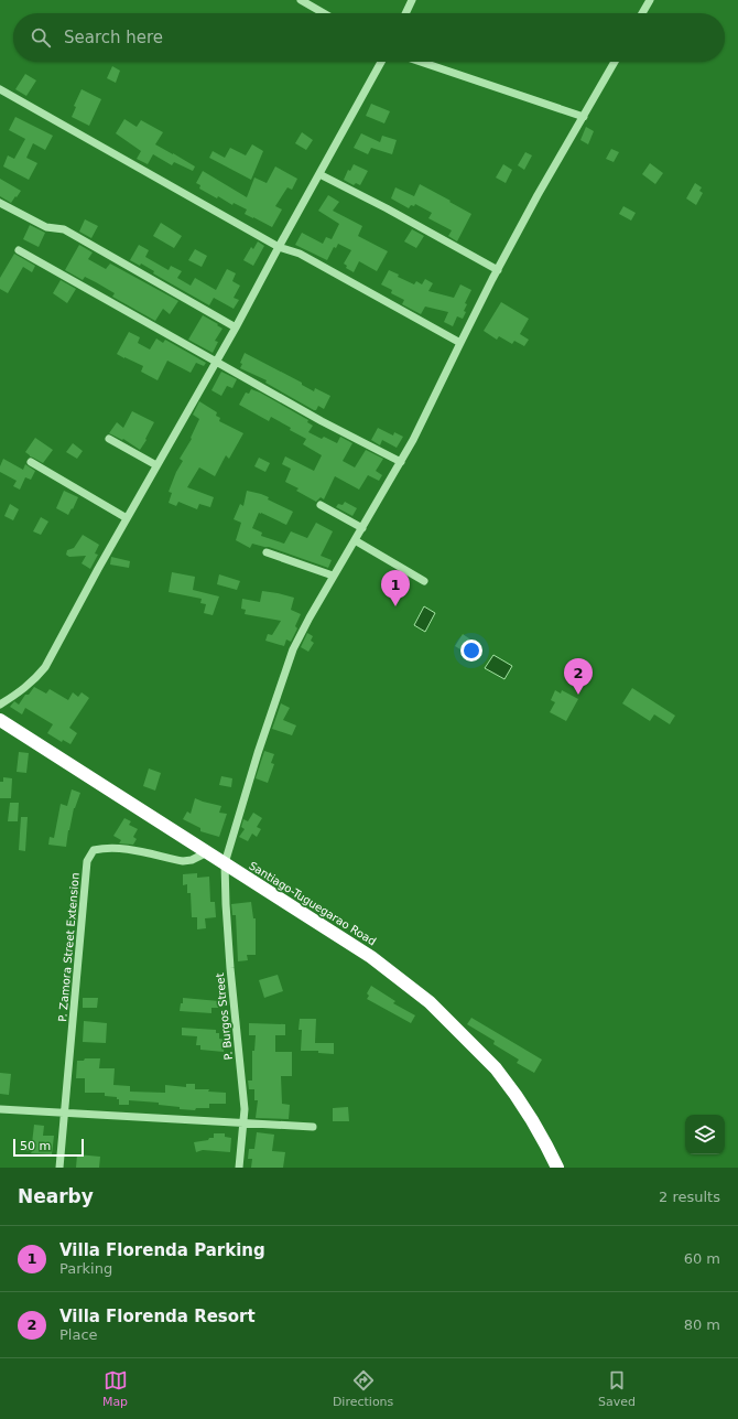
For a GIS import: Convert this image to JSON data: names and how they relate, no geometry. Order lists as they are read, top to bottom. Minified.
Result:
{"streets":{"highway":["Santiago-Tuguegarao Road"],"street":["P. Zamora Street Extension","P. Burgos Street"]},"crossings":[["Santiago-Tuguegarao Road","P. Zamora Street Extension"],["Santiago-Tuguegarao Road","P. Burgos Street"]],"scale_bar":"50 m","page":{"search":"Search here","pins":["1","2"],"scale":"50 m","heading":["Nearby","2 results"],"list":[{"mark":"1","name":"Villa Florenda Parking","note":"Parking","value":"60 m"},{"mark":"2","name":"Villa Florenda Resort","note":"Place","value":"80 m"}],"nav":["Map","Directions","Saved"]}}
